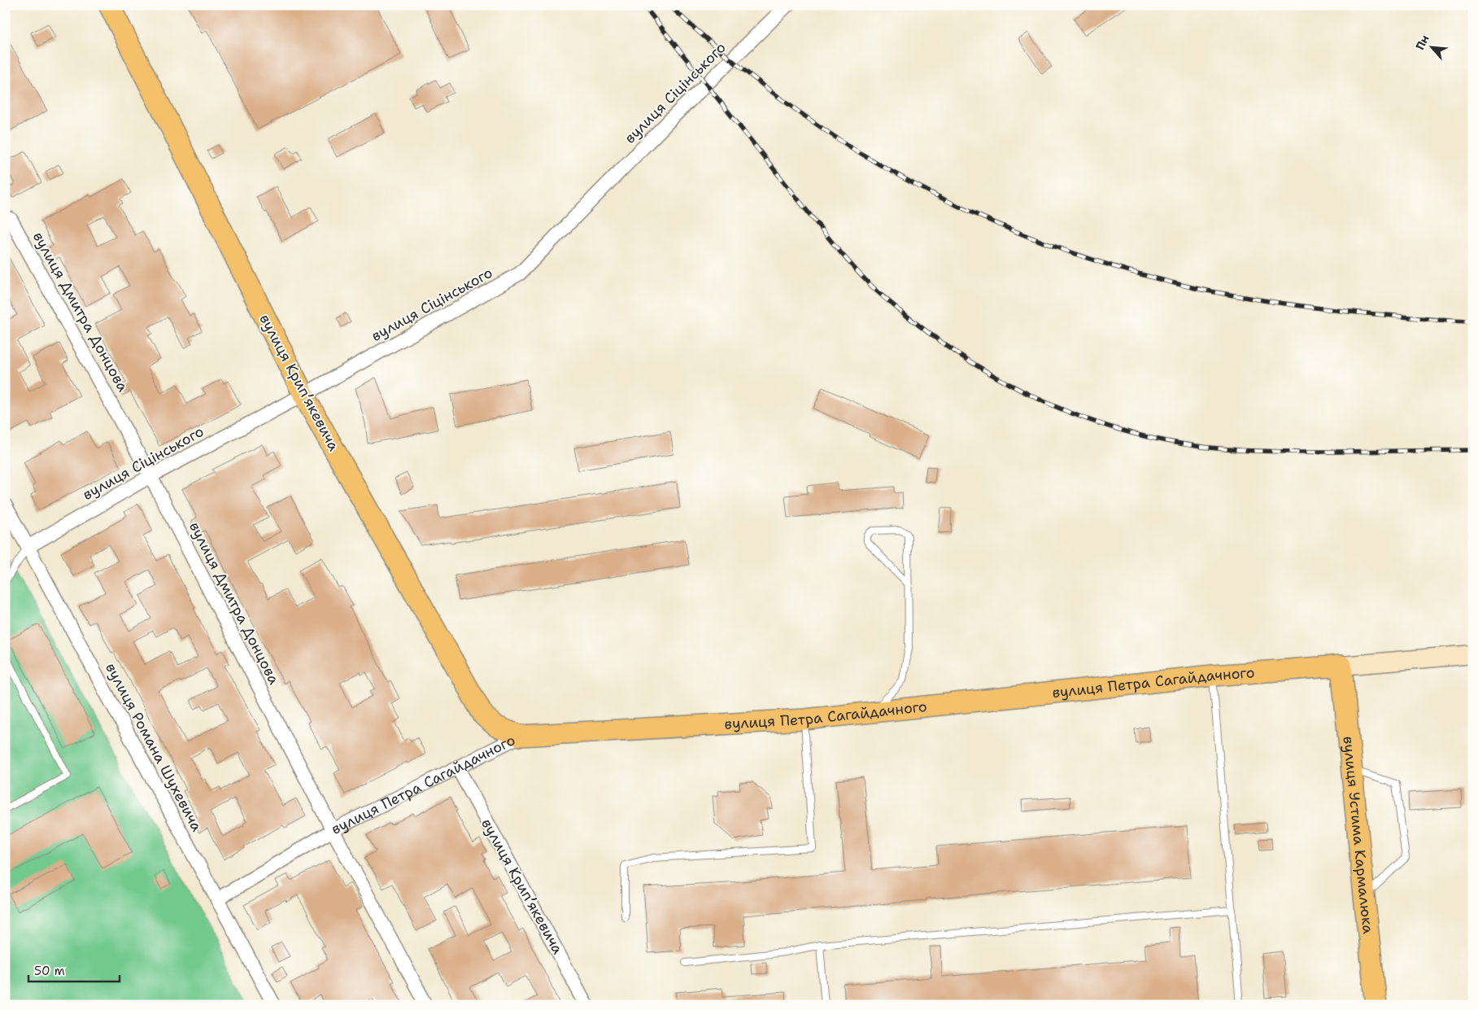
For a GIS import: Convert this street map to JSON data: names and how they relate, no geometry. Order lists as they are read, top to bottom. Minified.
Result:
{"streets":{"main road":["вулиця Крипʼякевича","вулиця Петра Сагайдачного","вулиця Устима Кармалюка"],"street":["вулиця Сіцінського","вулиця Дмитра Донцова","вулиця Романа Шухевича"]},"crossings":[["вулиця Сіцінського","вулиця Дмитра Донцова"],["вулиця Сіцінського","вулиця Крипʼякевича"],["вулиця Сіцінського","вулиця Романа Шухевича"],["вулиця Дмитра Донцова","вулиця Петра Сагайдачного"],["вулиця Крипʼякевича","вулиця Петра Сагайдачного"],["вулиця Петра Сагайдачного","вулиця Романа Шухевича"],["вулиця Петра Сагайдачного","вулиця Устима Кармалюка"]],"scale_bar":"50 m","north":"top left"}
